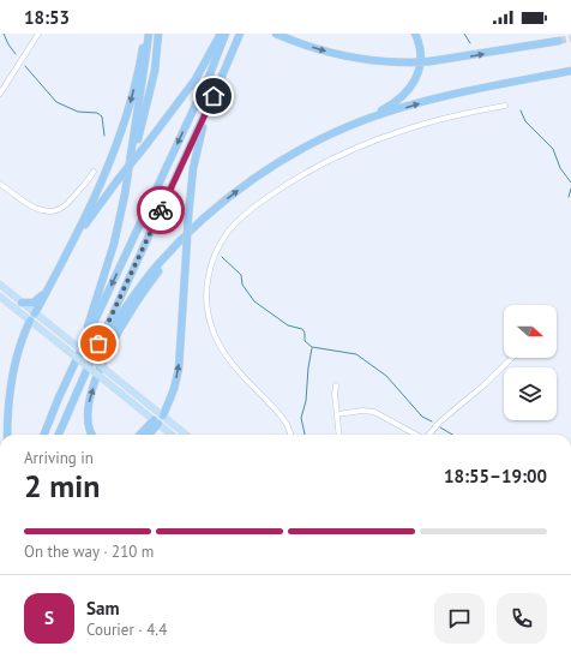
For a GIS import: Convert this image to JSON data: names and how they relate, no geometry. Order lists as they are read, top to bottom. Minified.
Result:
{"north":"right","page":{"status":"18:53","heading":["2 min","Arriving in","18:55–19:00"],"panel":["Sam","Courier · 4.4"],"bar":"On the way · 210 m","round":"S"}}
